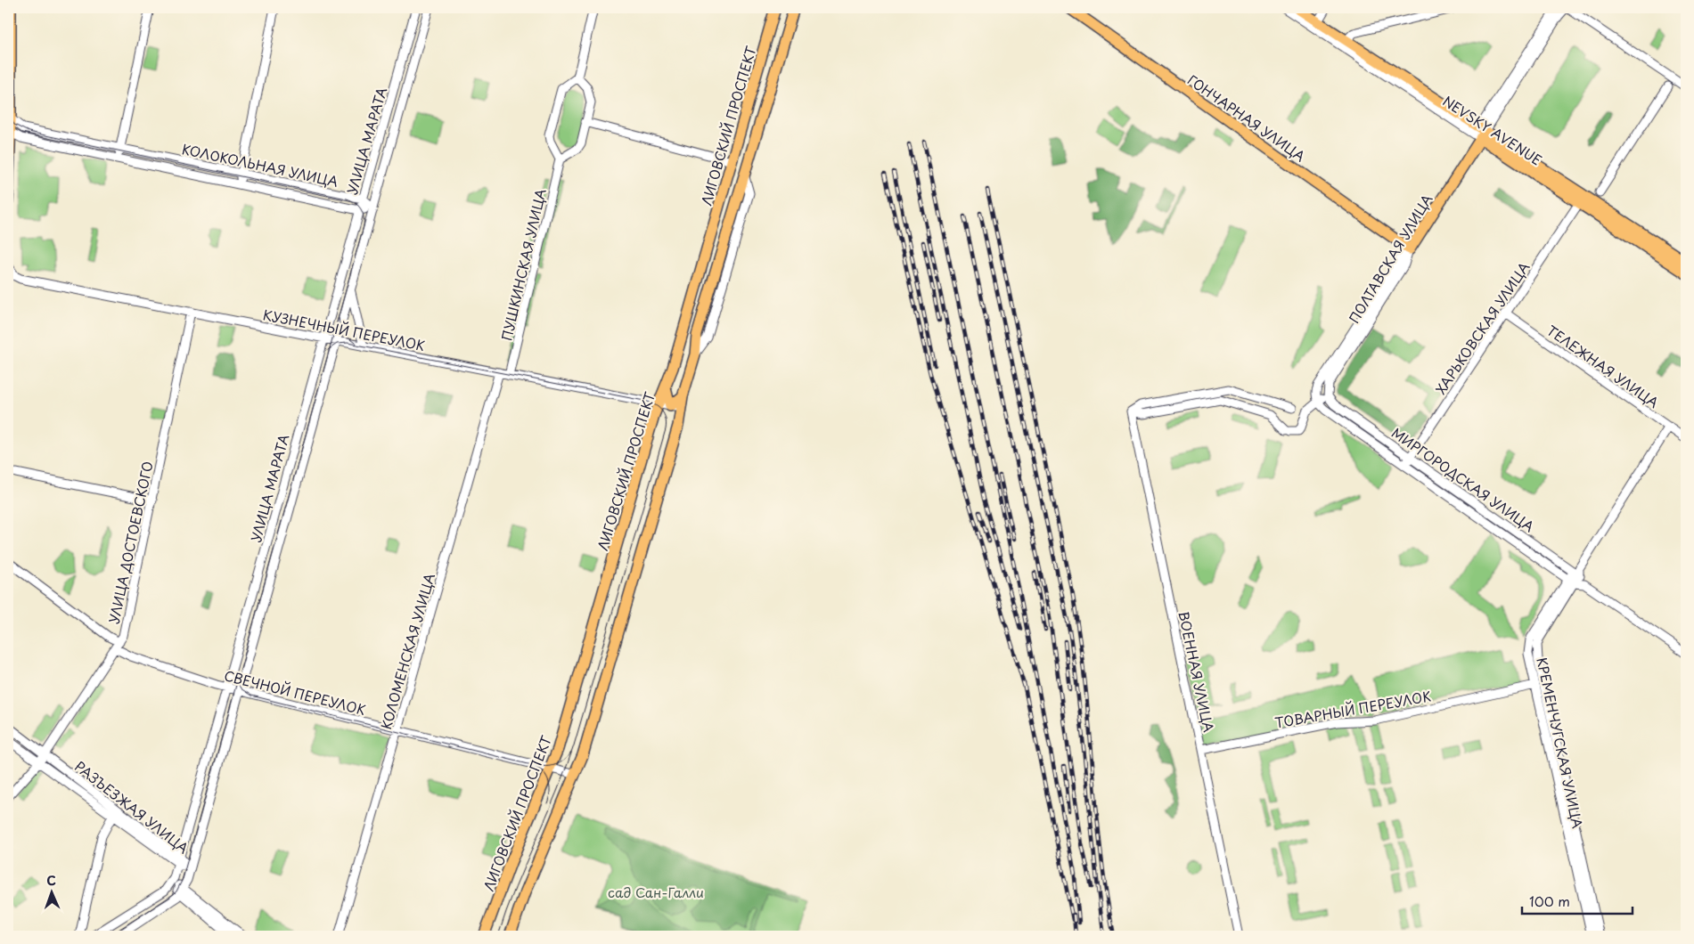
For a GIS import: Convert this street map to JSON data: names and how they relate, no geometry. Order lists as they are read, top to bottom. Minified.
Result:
{"streets":{"main road":["ГОНЧАРНАЯ УЛИЦА","ЛИГОВСКИЙ ПРОСПЕКТ","NEVSKY AVENUE","ПОЛТАВСКАЯ УЛИЦА"],"street":["УЛИЦА МАРАТА","КОЛОКОЛЬНАЯ УЛИЦА","ПУШКИНСКАЯ УЛИЦА","ХАРЬКОВСКАЯ УЛИЦА","КУЗНЕЧНЫЙ ПЕРЕУЛОК","ТЕЛЕЖНАЯ УЛИЦА","МИРГОРОДСКАЯ УЛИЦА","УЛИЦА ДОСТОЕВСКОГО","КОЛОМЕНСКАЯ УЛИЦА","ВОЕННАЯ УЛИЦА","СВЕЧНОЙ ПЕРЕУЛОК","ТОВАРНЫЙ ПЕРЕУЛОК","КРЕМЕНЧУГСКАЯ УЛИЦА","РАЗЪЕЗЖАЯ УЛИЦА"]},"crossings":[["ГОНЧАРНАЯ УЛИЦА","ПОЛТАВСКАЯ УЛИЦА"],["ЛИГОВСКИЙ ПРОСПЕКТ","КУЗНЕЧНЫЙ ПЕРЕУЛОК"],["ЛИГОВСКИЙ ПРОСПЕКТ","СВЕЧНОЙ ПЕРЕУЛОК"],["NEVSKY AVENUE","ПОЛТАВСКАЯ УЛИЦА"],["NEVSKY AVENUE","ХАРЬКОВСКАЯ УЛИЦА"],["УЛИЦА МАРАТА","КОЛОКОЛЬНАЯ УЛИЦА"],["УЛИЦА МАРАТА","КУЗНЕЧНЫЙ ПЕРЕУЛОК"],["УЛИЦА МАРАТА","СВЕЧНОЙ ПЕРЕУЛОК"],["УЛИЦА МАРАТА","РАЗЪЕЗЖАЯ УЛИЦА"],["ПОЛТАВСКАЯ УЛИЦА","МИРГОРОДСКАЯ УЛИЦА"],["ПУШКИНСКАЯ УЛИЦА","КУЗНЕЧНЫЙ ПЕРЕУЛОК"],["ХАРЬКОВСКАЯ УЛИЦА","ТЕЛЕЖНАЯ УЛИЦА"],["ХАРЬКОВСКАЯ УЛИЦА","МИРГОРОДСКАЯ УЛИЦА"],["КУЗНЕЧНЫЙ ПЕРЕУЛОК","УЛИЦА ДОСТОЕВСКОГО"],["КУЗНЕЧНЫЙ ПЕРЕУЛОК","КОЛОМЕНСКАЯ УЛИЦА"],["ТЕЛЕЖНАЯ УЛИЦА","КРЕМЕНЧУГСКАЯ УЛИЦА"],["МИРГОРОДСКАЯ УЛИЦА","КРЕМЕНЧУГСКАЯ УЛИЦА"],["УЛИЦА ДОСТОЕВСКОГО","СВЕЧНОЙ ПЕРЕУЛОК"],["УЛИЦА ДОСТОЕВСКОГО","РАЗЪЕЗЖАЯ УЛИЦА"],["КОЛОМЕНСКАЯ УЛИЦА","СВЕЧНОЙ ПЕРЕУЛОК"],["ВОЕННАЯ УЛИЦА","ТОВАРНЫЙ ПЕРЕУЛОК"],["ТОВАРНЫЙ ПЕРЕУЛОК","КРЕМЕНЧУГСКАЯ УЛИЦА"]],"parks":["сад Сан-Галли"],"scale_bar":"100 m","north":"top"}
